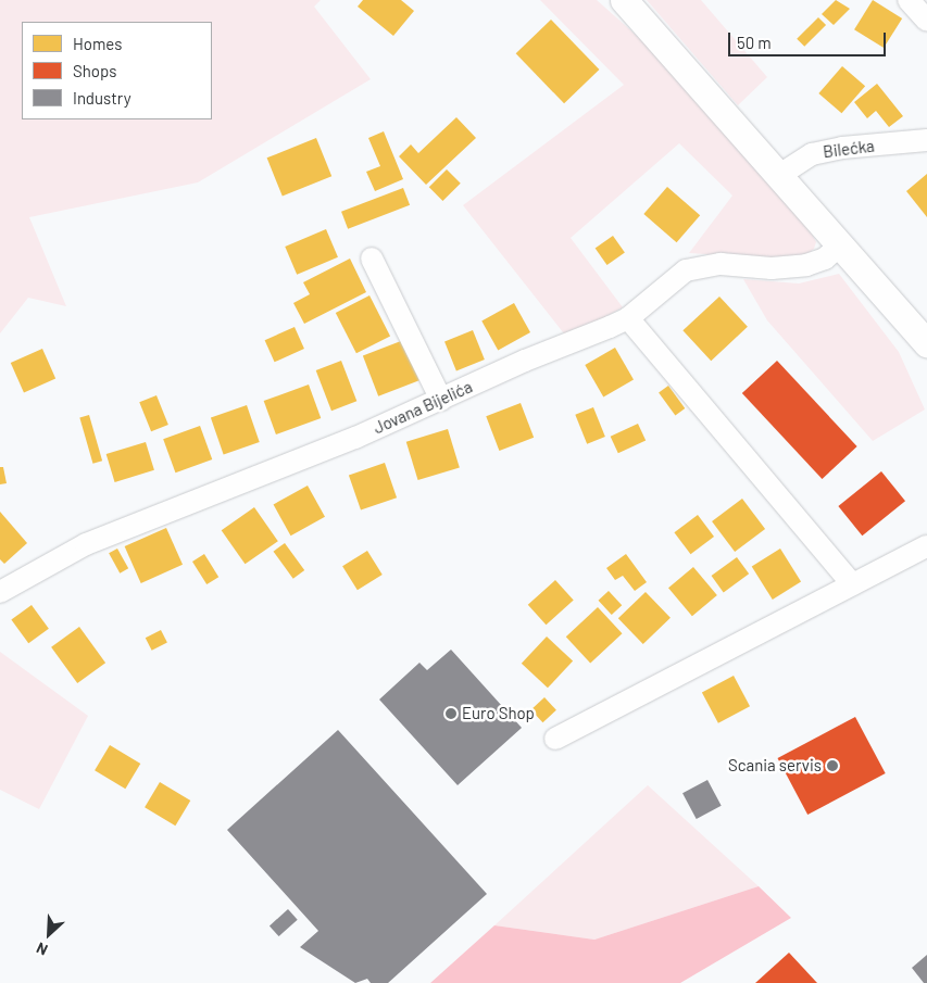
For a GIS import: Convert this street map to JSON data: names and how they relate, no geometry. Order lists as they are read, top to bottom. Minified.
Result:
{"streets":{"street":["Bilećka","Jovana Bijelića"]},"places":["Euro Shop","Scania servis"],"legend":["Homes","Shops","Industry"],"scale_bar":"50 m","north":"bottom left"}
